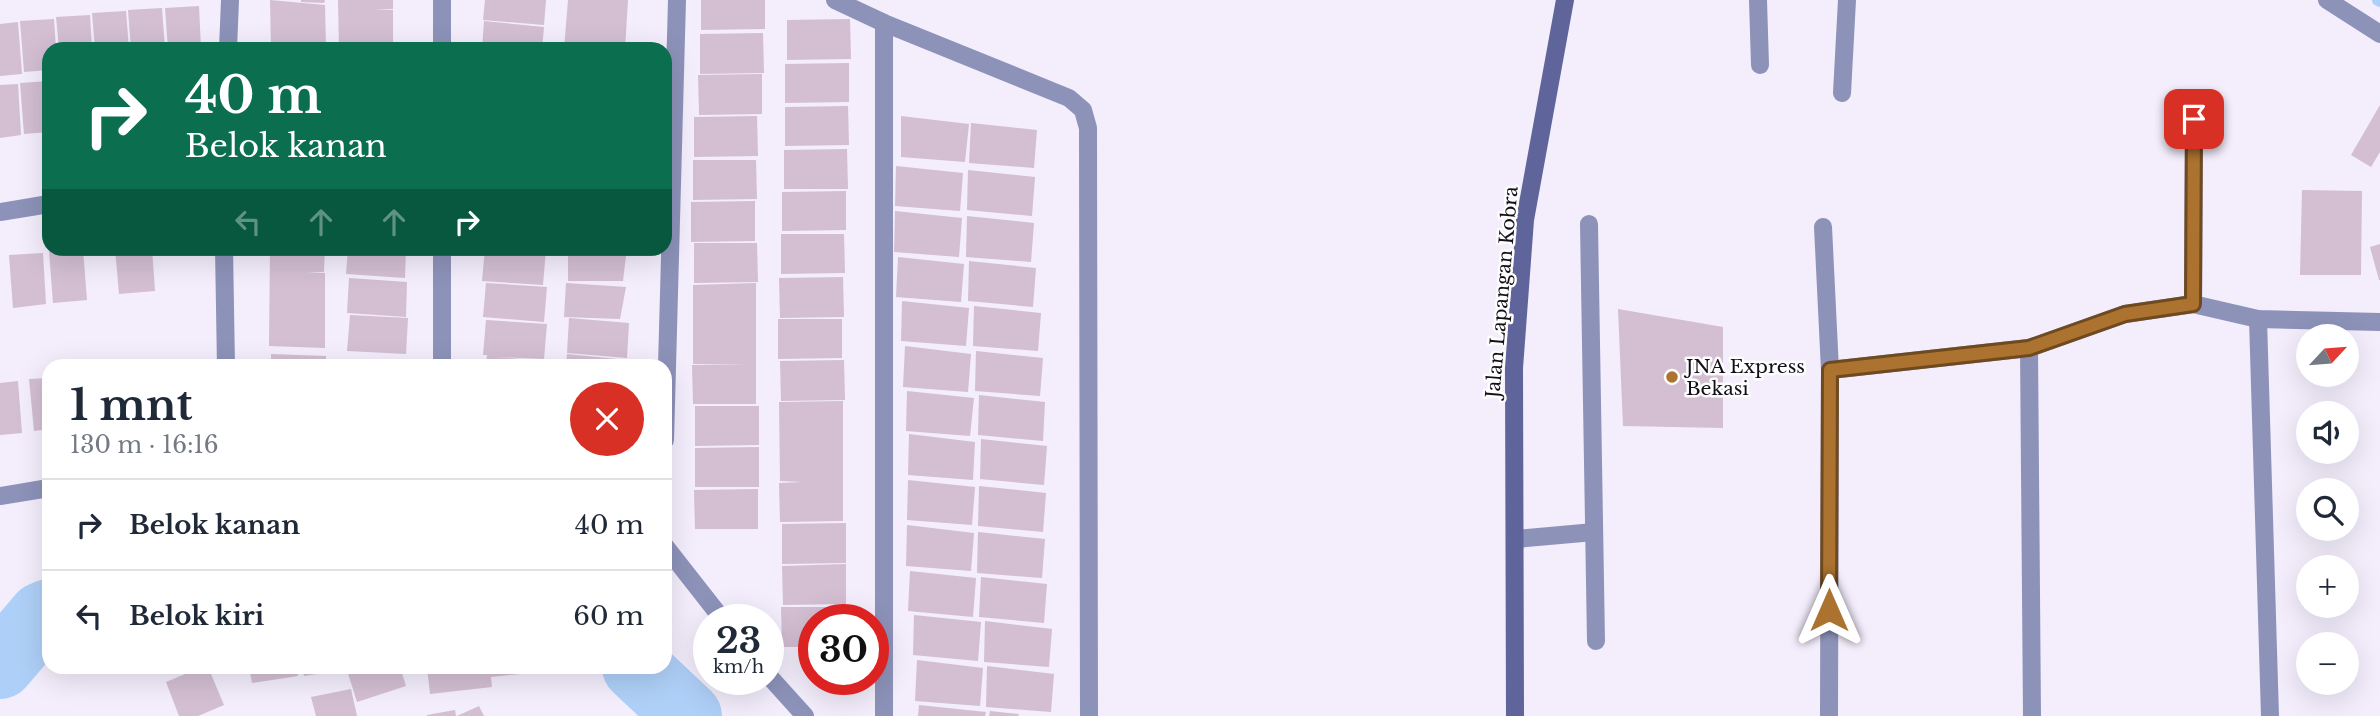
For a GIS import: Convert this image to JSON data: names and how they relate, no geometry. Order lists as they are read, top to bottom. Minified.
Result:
{"streets":{"street":["Jalan Lapangan Kobra"]},"places":["JNA Express Bekasi"],"north":"top right","page":{"turn":["40 m","Belok kanan"],"map_buttons":["+","−"],"heading":["1 mnt","130 m · 16:16"],"list":[{"name":"Belok kanan","value":"40 m"},{"name":"Belok kiri","value":"60 m"}],"speed":"23 km/h","limit":"30"}}
